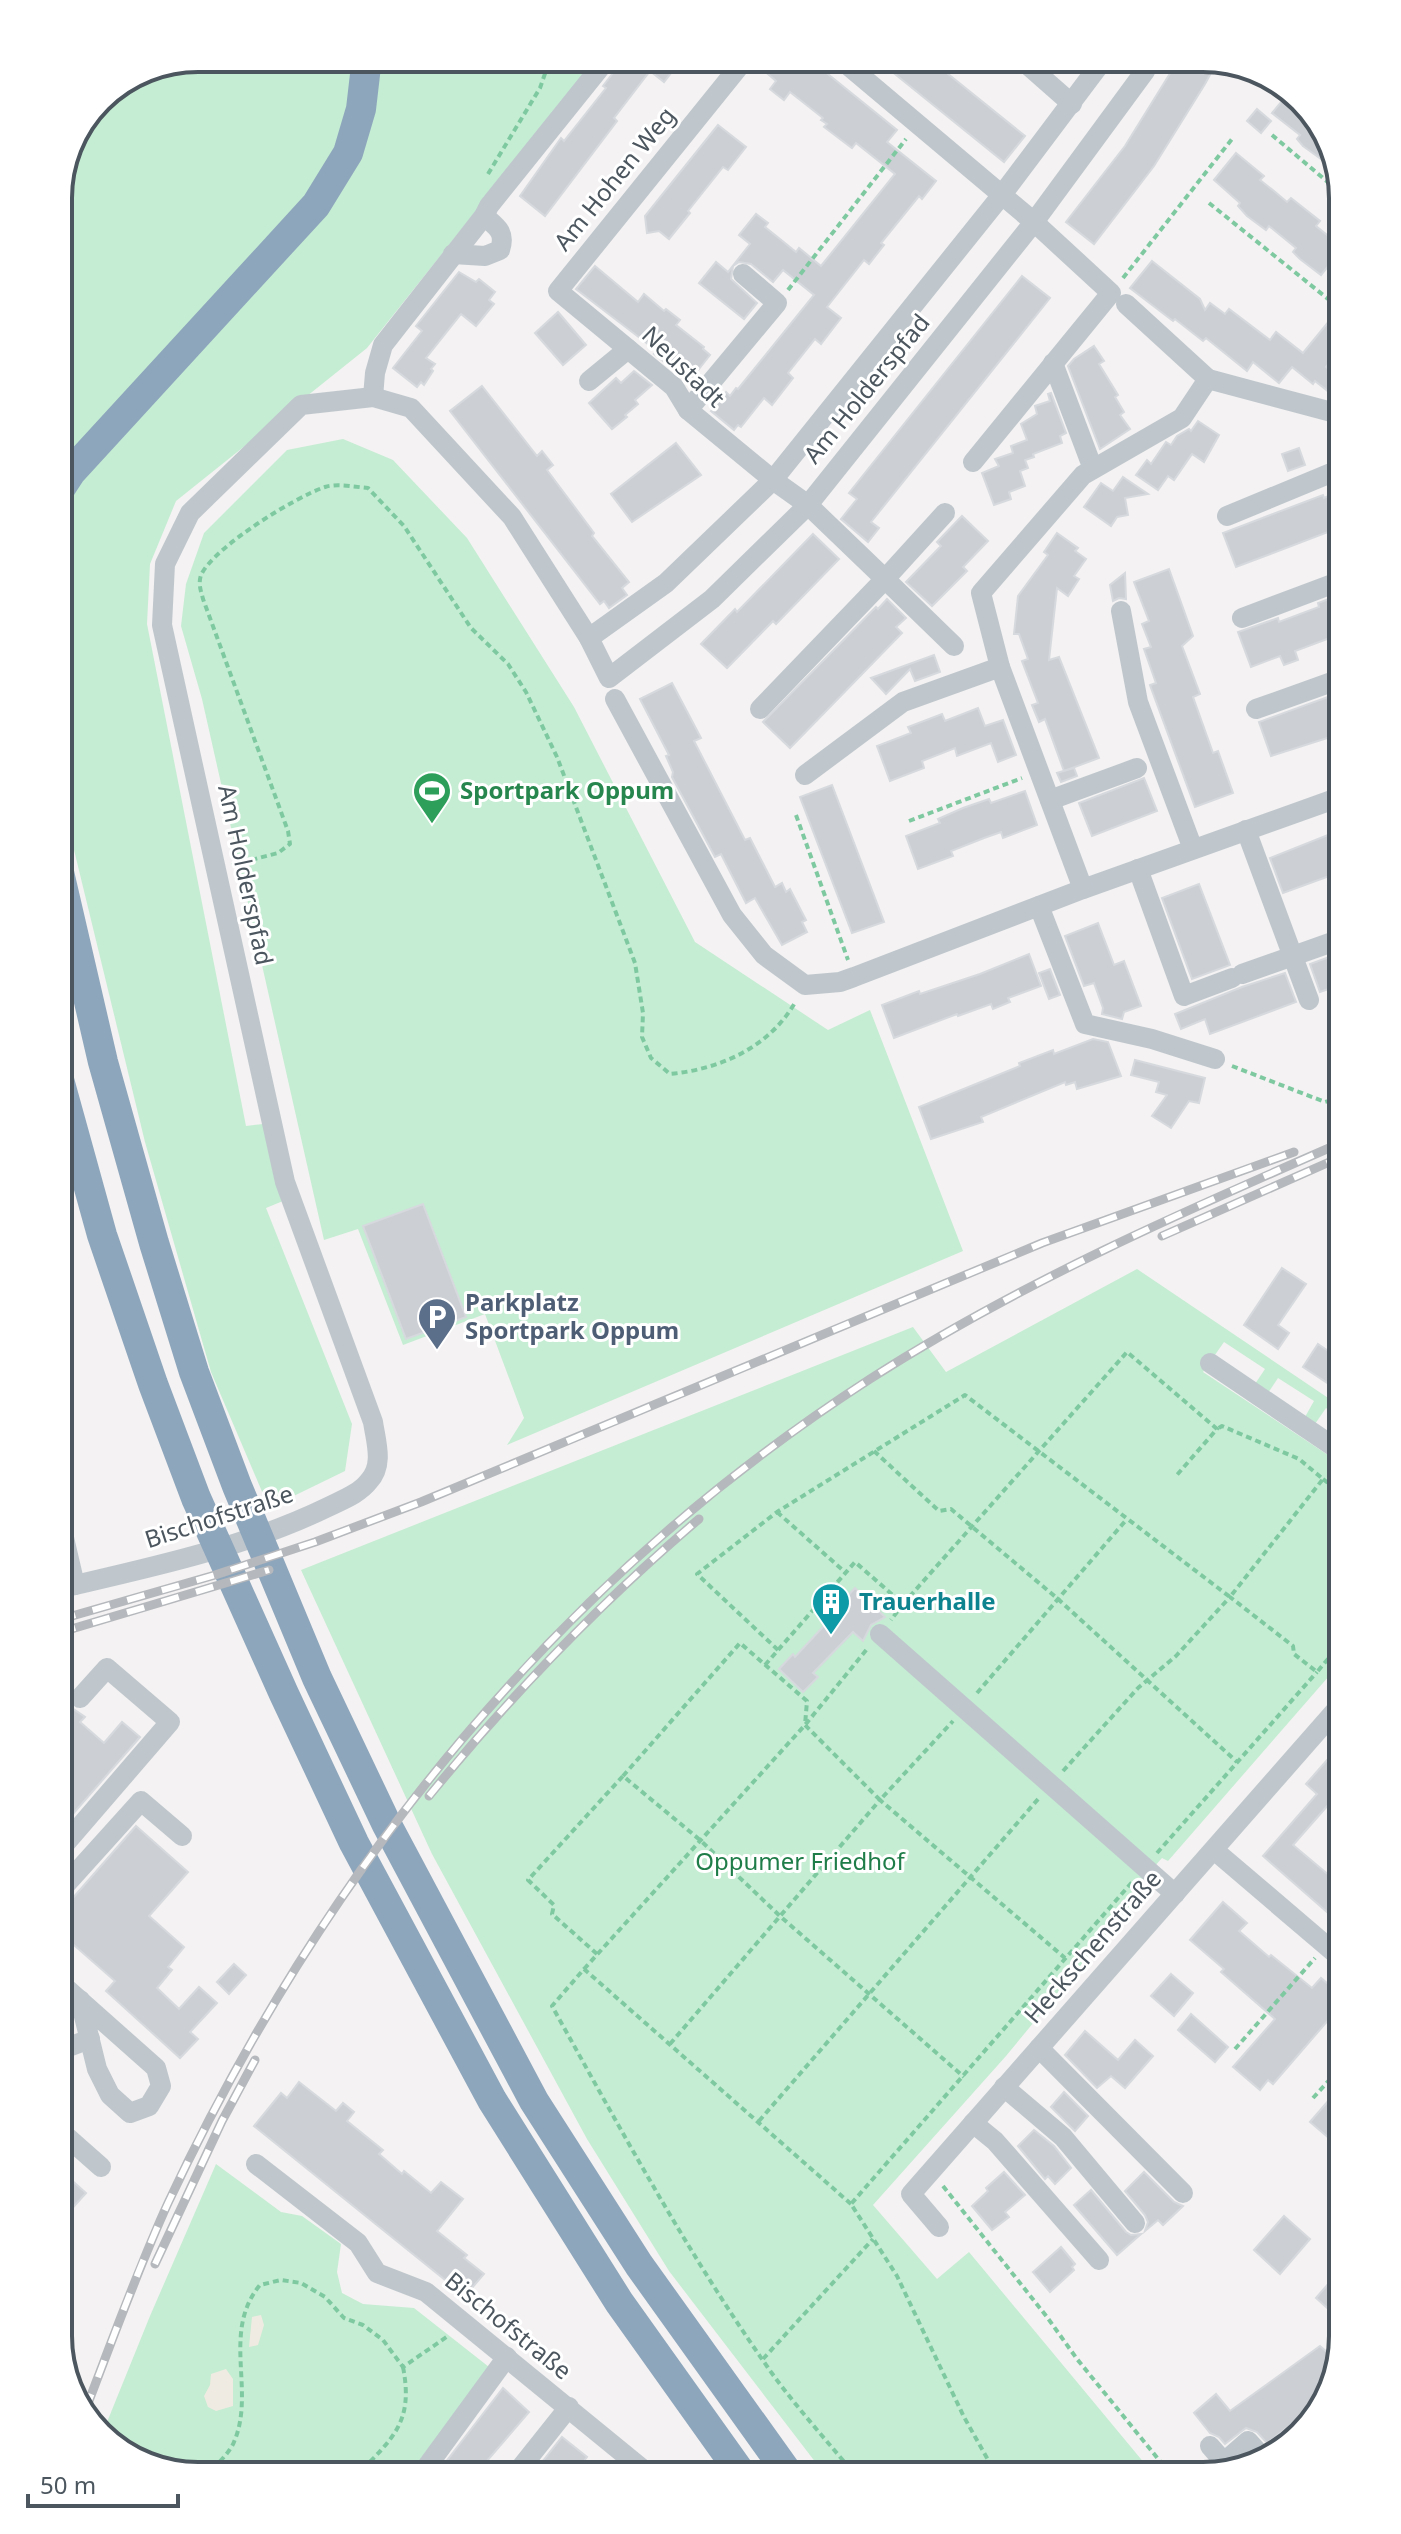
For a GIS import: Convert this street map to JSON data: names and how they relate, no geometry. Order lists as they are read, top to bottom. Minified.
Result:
{"streets":{"street":["Am Hohen Weg","Neustadt","Am Holderspfad","Bischofstraße","Heckschenstraße"]},"crossings":[["Am Hohen Weg","Neustadt"],["Neustadt","Am Holderspfad"],["Am Holderspfad","Bischofstraße"]],"parks":["Oppumer Friedhof"],"places":{"sports":["Sportpark Oppum"],"parking":["Parkplatz Sportpark Oppum"],"building":["Trauerhalle"]},"scale_bar":"50 m"}
